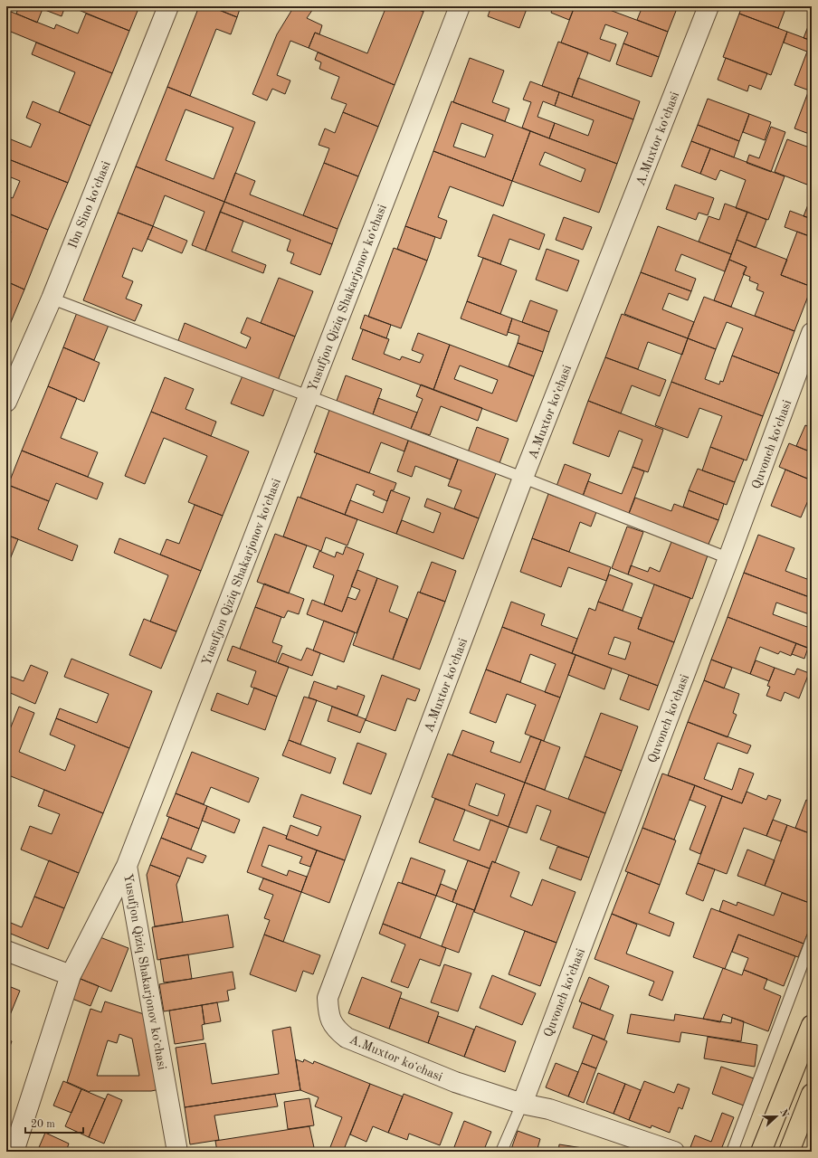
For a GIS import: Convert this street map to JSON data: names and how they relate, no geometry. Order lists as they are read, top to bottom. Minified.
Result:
{"streets":{"street":["A.Muxtor koʻchasi","Ibn Sino koʻchasi","Yusufjon Qiziq Shakarjonov koʻchasi","Quvonch koʻchasi"]},"crossings":[["A.Muxtor koʻchasi","Quvonch koʻchasi"]],"scale_bar":"20 m","north":"right"}
